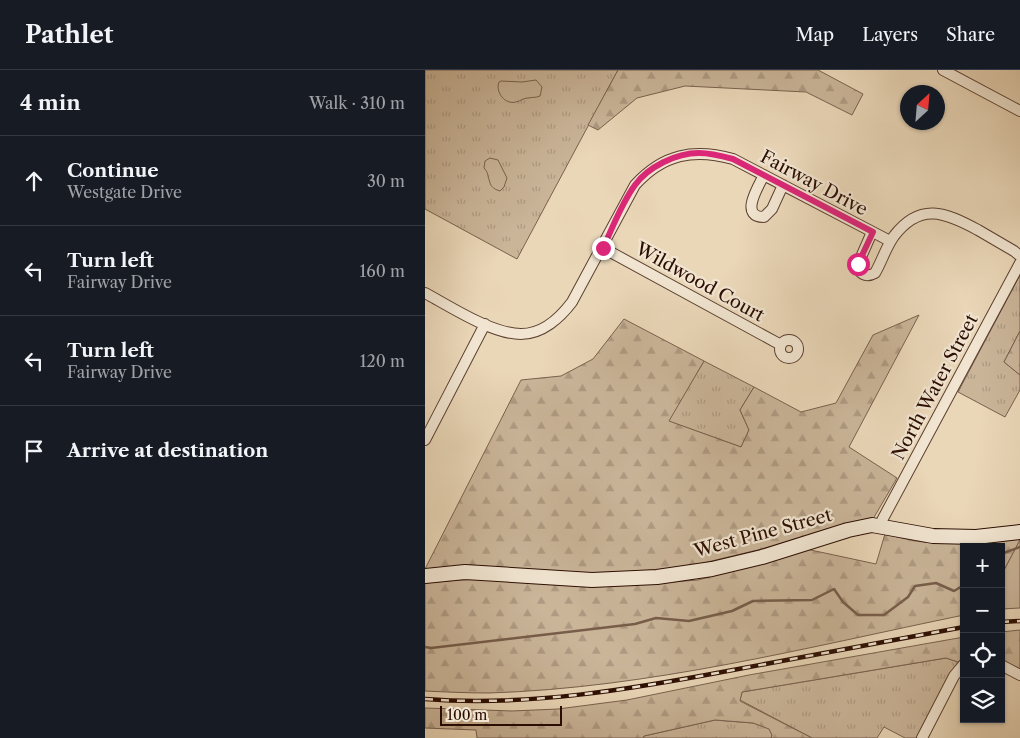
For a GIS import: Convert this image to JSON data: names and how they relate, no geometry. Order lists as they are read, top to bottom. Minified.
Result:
{"streets":{"street":["Fairway Drive","Wildwood Court","North Water Street","West Pine Street"]},"crossings":[["Fairway Drive","Wildwood Court"],["North Water Street","West Pine Street"]],"scale_bar":"100 m","north":"top right","page":{"header":"Pathlet","nav":["Map","Layers","Share"],"heading":["4 min","Walk · 310 m"],"list":[["Continue","Westgate Drive","30 m"],["Turn left","Fairway Drive","160 m"],["Turn left","Fairway Drive","120 m"],"Arrive at destination"],"map_buttons":["+","−"],"scale":"100 m"}}
